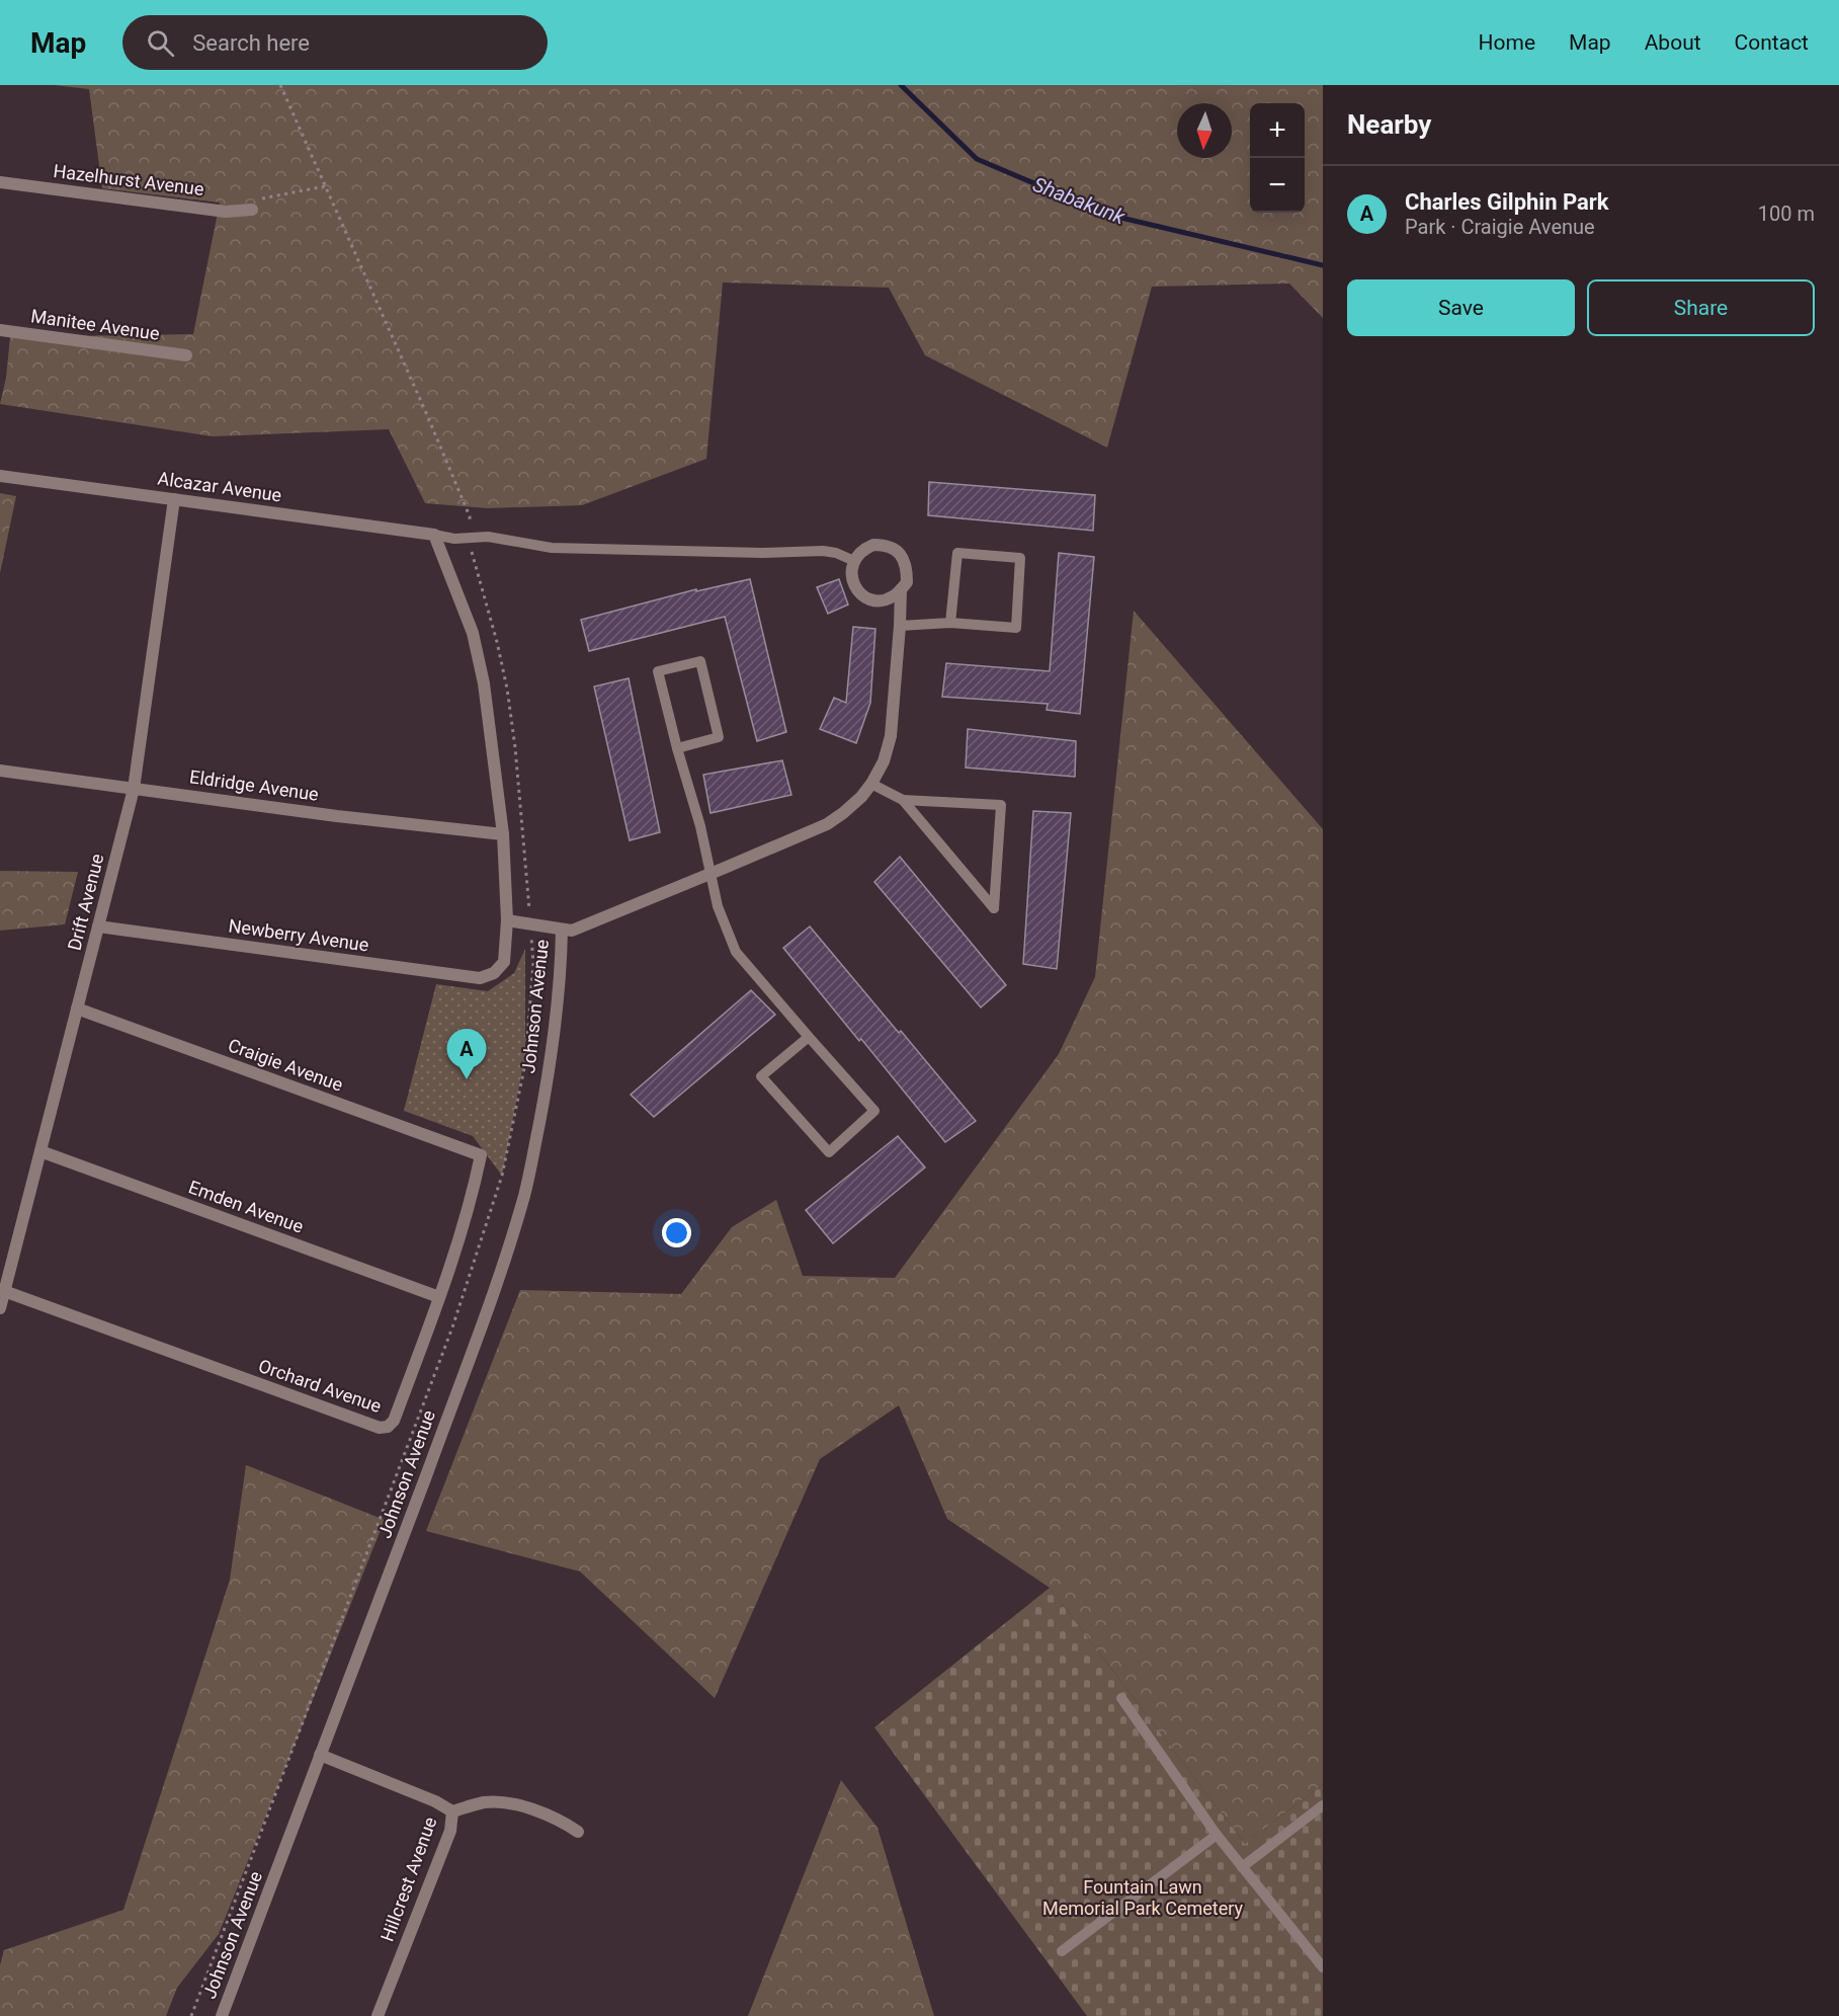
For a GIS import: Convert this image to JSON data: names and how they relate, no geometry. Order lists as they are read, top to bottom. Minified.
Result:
{"streets":{"street":["Hazelhurst Avenue","Manitee Avenue","Alcazar Avenue","Eldridge Avenue","Drift Avenue","Newberry Avenue","Johnson Avenue","Craigie Avenue","Emden Avenue","Orchard Avenue","Hillcrest Avenue"]},"crossings":[["Alcazar Avenue","Drift Avenue"],["Eldridge Avenue","Drift Avenue"],["Drift Avenue","Newberry Avenue"],["Drift Avenue","Craigie Avenue"],["Drift Avenue","Emden Avenue"],["Drift Avenue","Orchard Avenue"],["Craigie Avenue","Orchard Avenue"],["Emden Avenue","Orchard Avenue"]],"water":["Shabakunk"],"parks":["Fountain Lawn Memorial Park Cemetery"],"north":"bottom","page":{"header":"Map","search":"Search here","nav":["Home","Map","About","Contact"],"heading":"Nearby","map_buttons":["+","−"],"list":[{"mark":"A","name":"Charles Gilphin Park","note":"Park · Craigie Avenue","value":"100 m"}],"buttons":["Save","Share"],"pins":"A"}}
